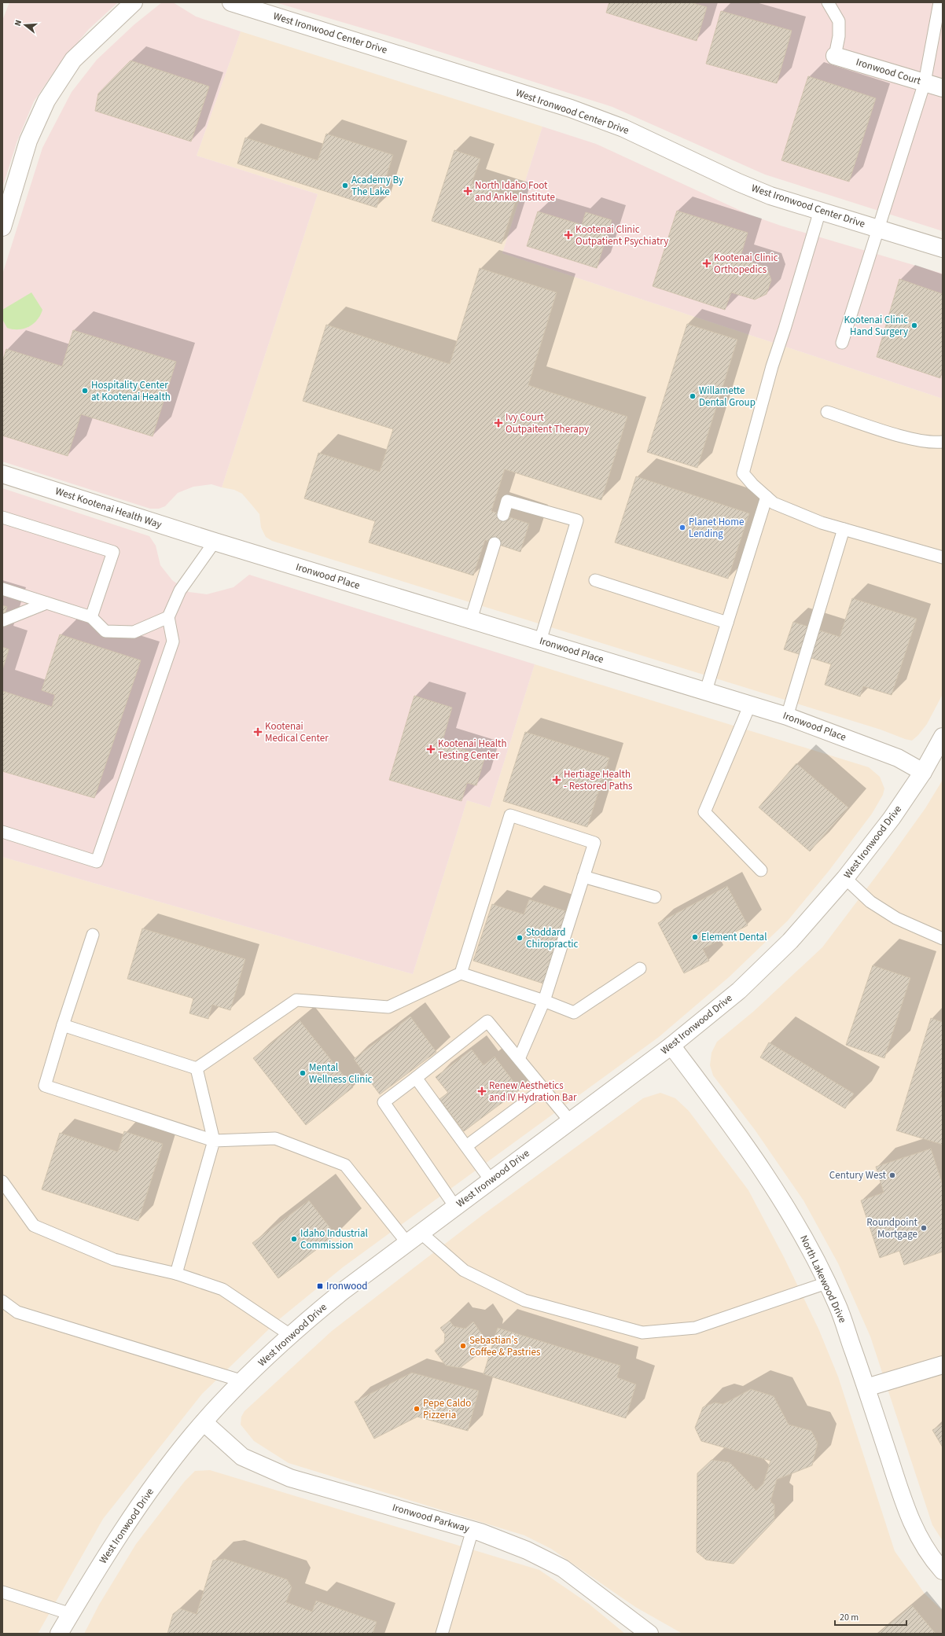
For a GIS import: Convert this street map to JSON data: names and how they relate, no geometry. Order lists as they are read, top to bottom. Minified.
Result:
{"streets":{"street":["West Ironwood Center Drive","Ironwood Court","West Kootenai Health Way","Ironwood Place","West Ironwood Drive","North Lakewood Drive","Ironwood Parkway"]},"crossings":[["West Kootenai Health Way","Ironwood Place"],["Ironwood Place","West Ironwood Drive"],["West Ironwood Drive","North Lakewood Drive"],["West Ironwood Drive","Ironwood Parkway"]],"places":{"other":["Academy By The Lake","Kootenai Clinic Hand Surgery","Hospitality Center at Kootenai Health","Willamette Dental Group","Planet Home Lending","Element Dental","Stoddard Chiropractic","Mental Wellness Clinic","Century West","Roundpoint Mortgage","Idaho Industrial Commission","Sebastian's Coffee & Pastries","Pepe Caldo Pizzeria"],"health":["North Idaho Foot and Ankle Institute","Kootenai Clinic Outpatient Psychiatry","Kootenai Clinic Orthopedics","Ivy Court Outpaitent Therapy","Kootenai Medical Center","Kootenai Health Testing Center","Hertiage Health - Restored Paths","Renew Aesthetics and IV Hydration Bar"],"transit":["Ironwood"]},"scale_bar":"20 m","north":"left"}
